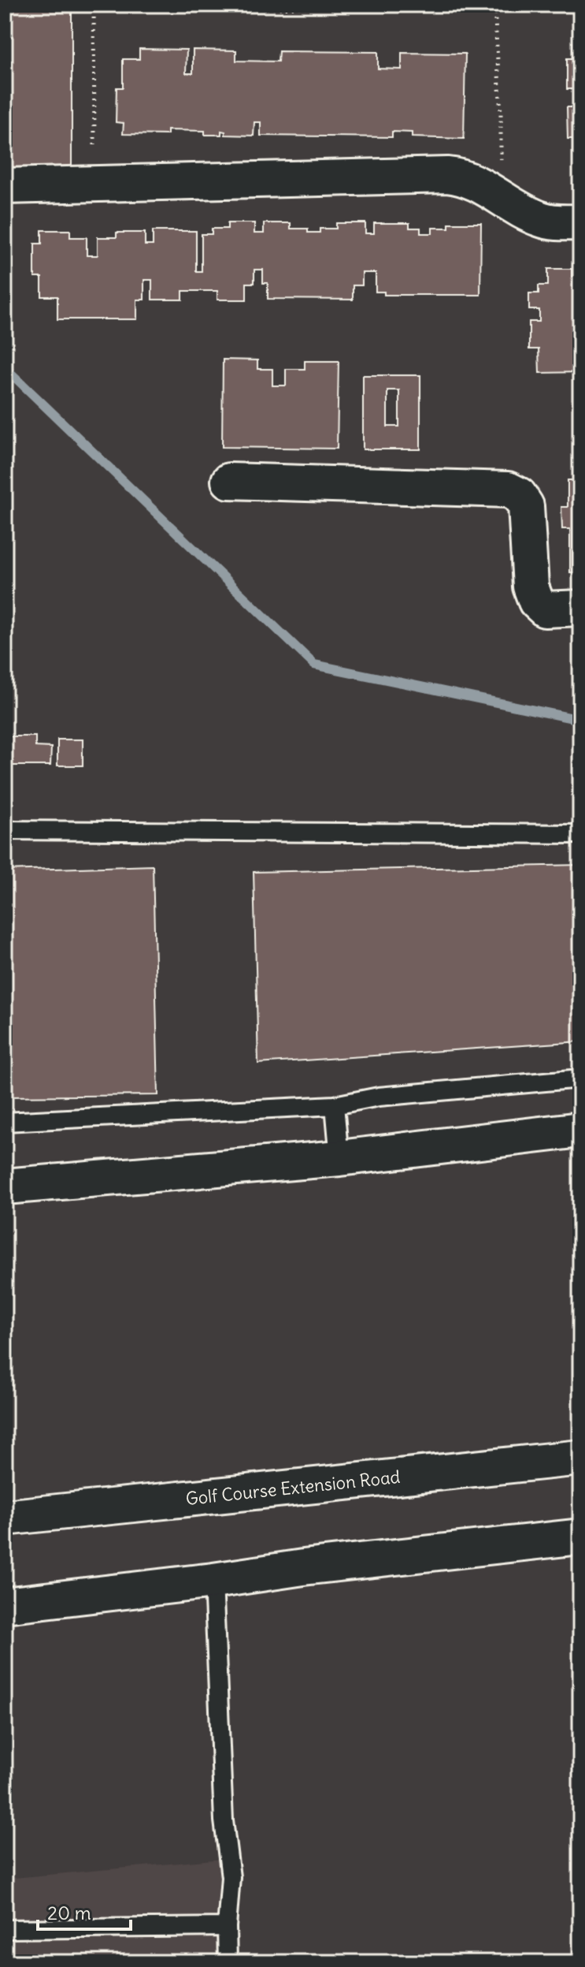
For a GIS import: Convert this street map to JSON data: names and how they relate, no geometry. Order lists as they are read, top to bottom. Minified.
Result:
{"streets":{"street":["Golf Course Extension Road"]},"scale_bar":"20 m"}
